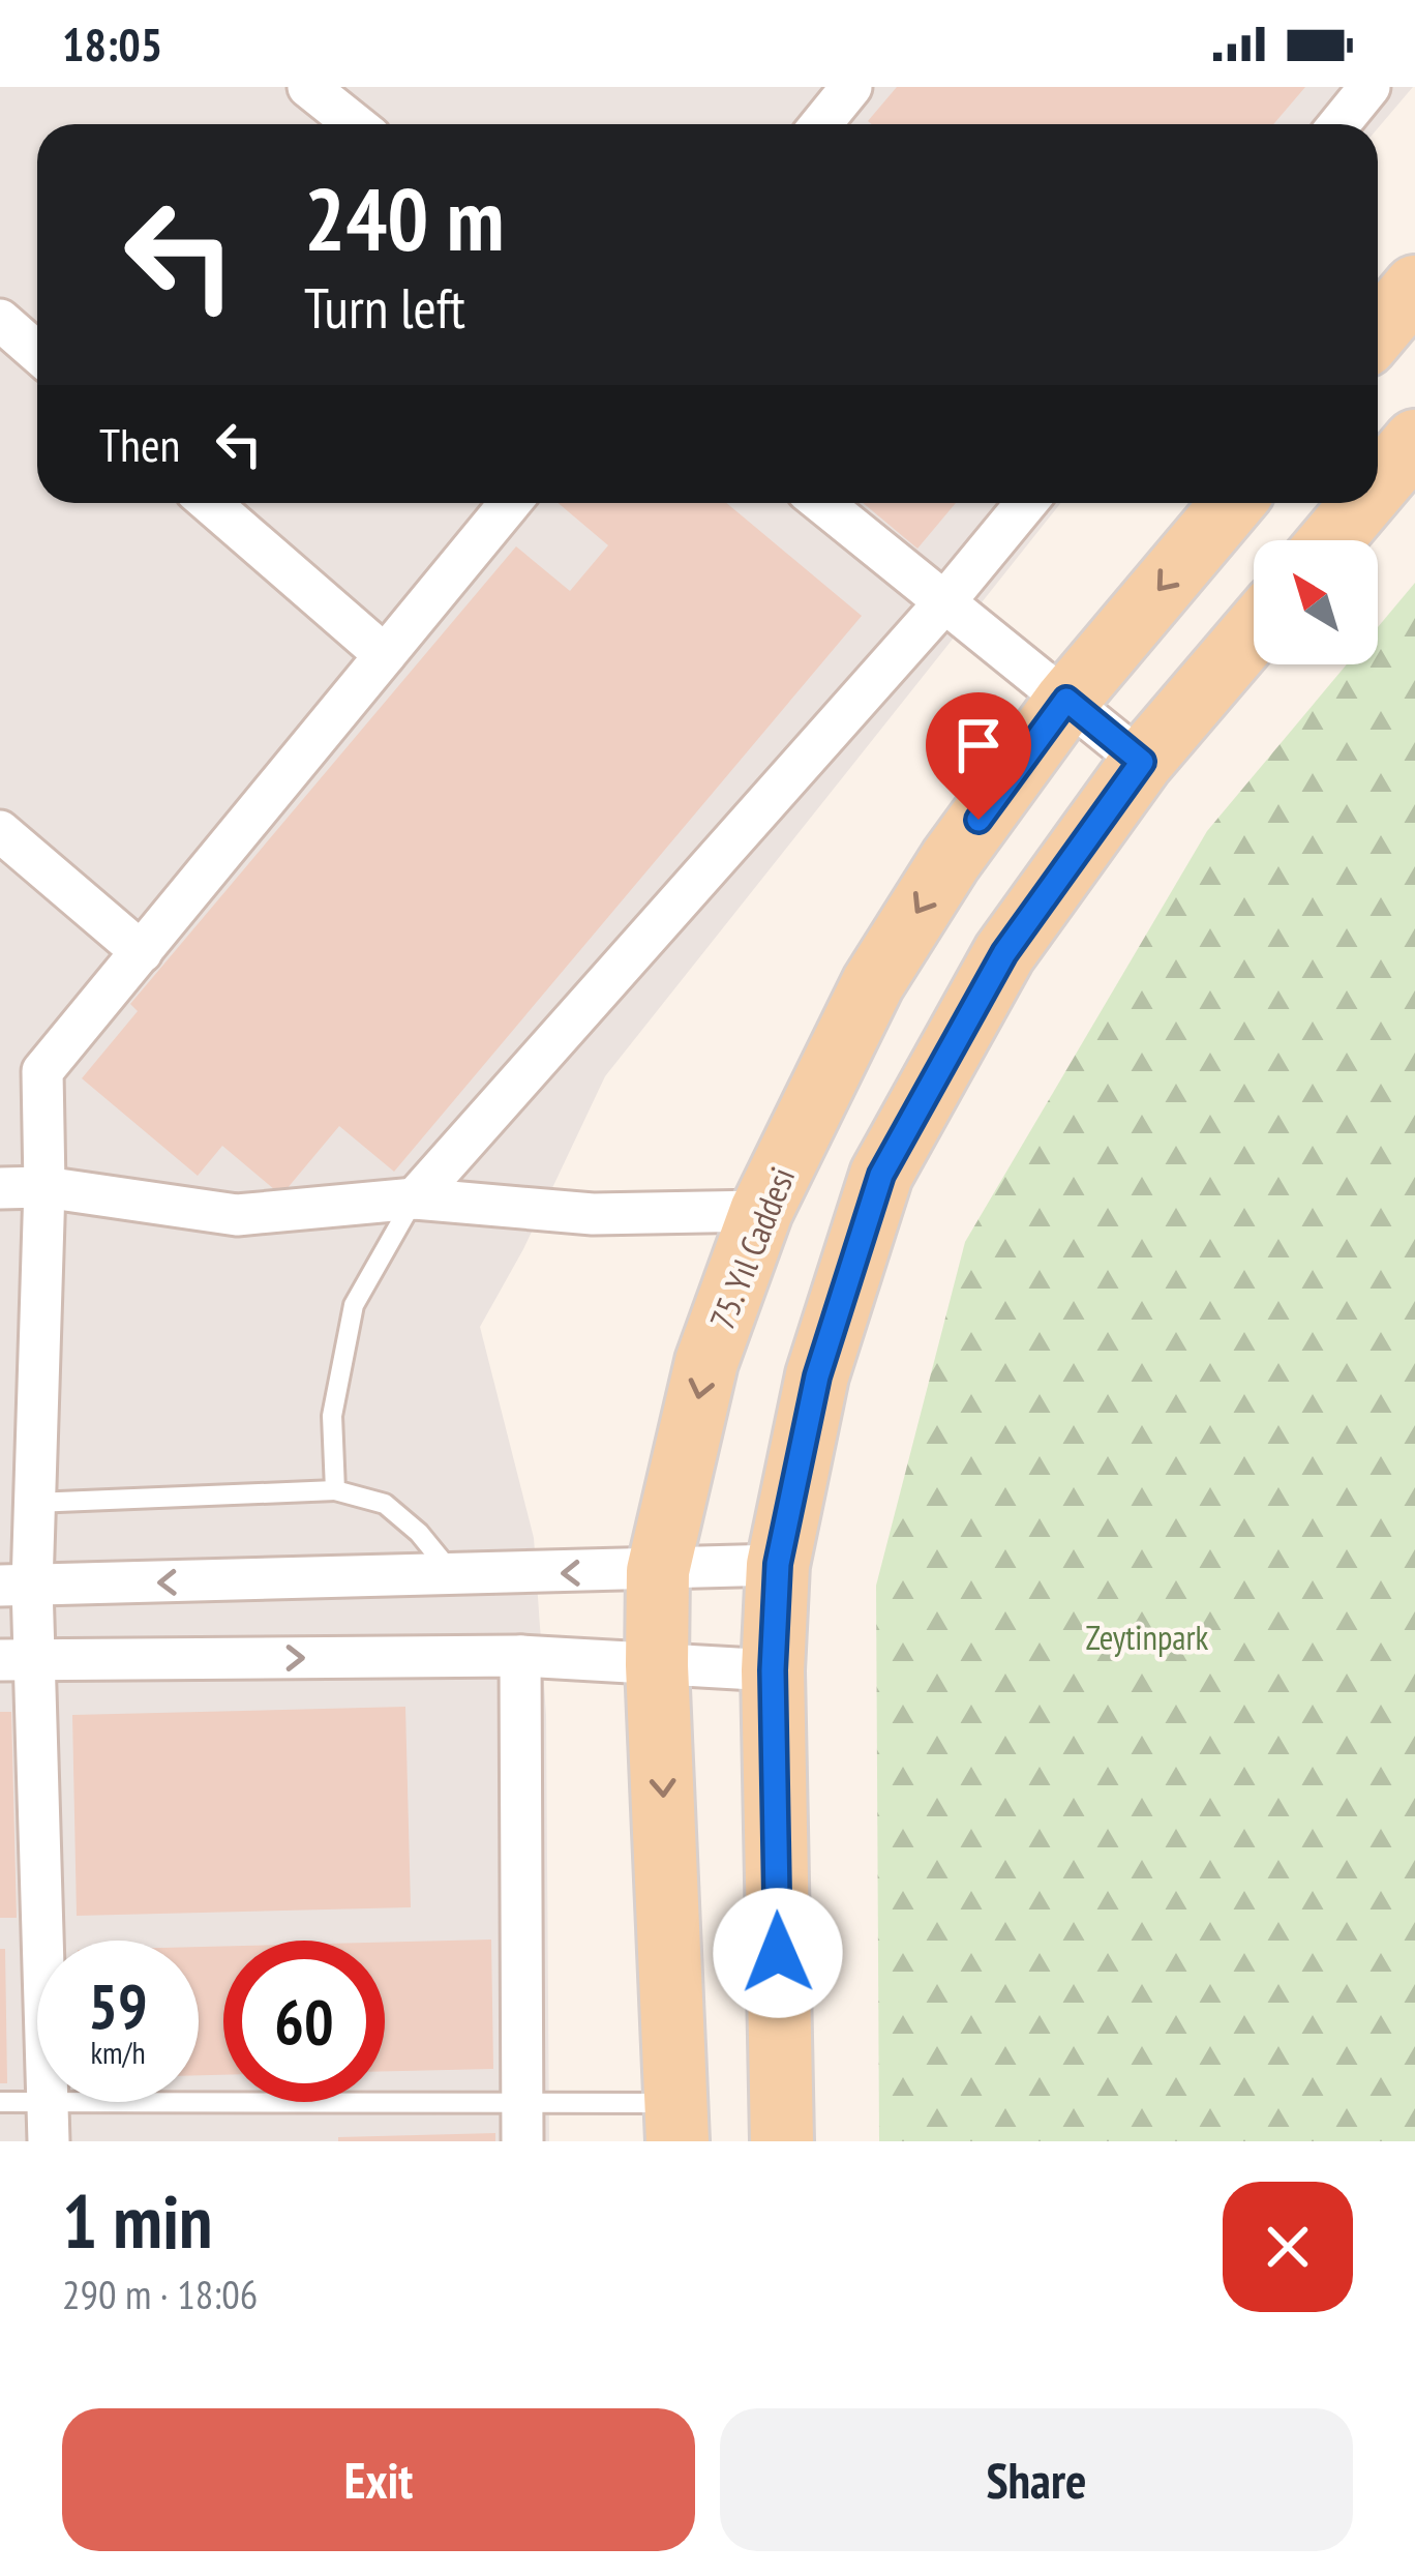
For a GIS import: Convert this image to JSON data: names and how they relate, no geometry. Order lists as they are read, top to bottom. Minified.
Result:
{"streets":{"main road":["75. Yıl Caddesi"]},"parks":["Zeytinpark"],"north":"top left","page":{"status":"18:05","turn":["240 m","Turn left"],"then":"Then","speed":"59 km/h","limit":"60","heading":["1 min","290 m · 18:06"],"buttons":["Exit","Share"]}}
